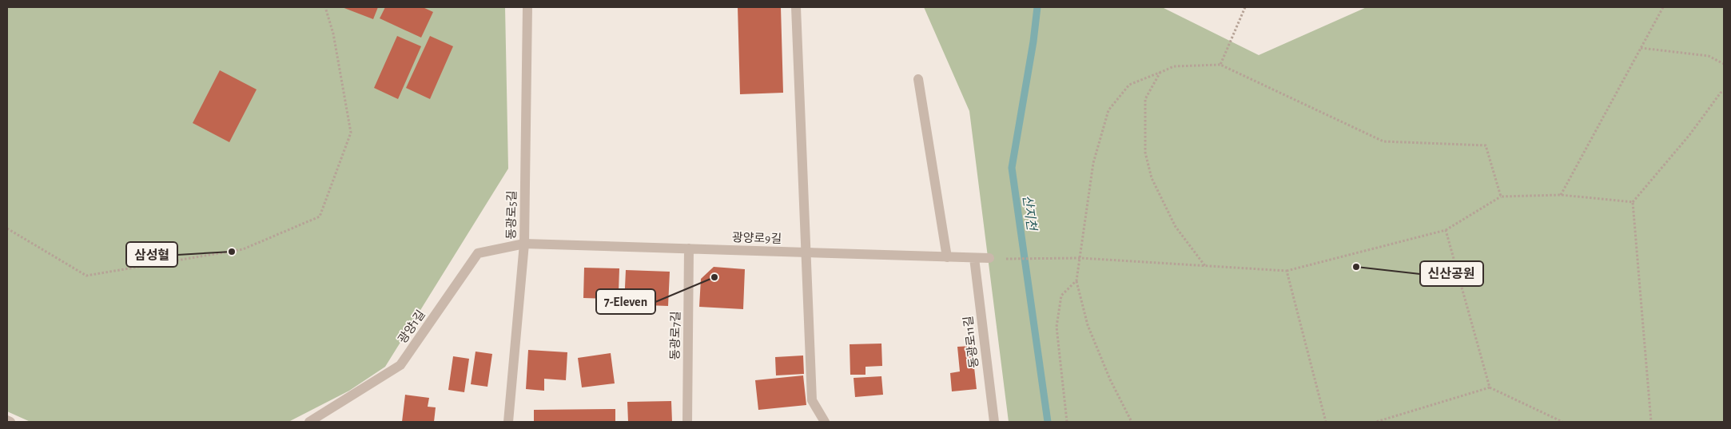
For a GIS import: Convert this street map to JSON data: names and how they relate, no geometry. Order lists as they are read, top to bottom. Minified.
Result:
{"streets":{"street":["동광로5길","광양로9길","광양1길","동광로7길","동광로11길"]},"crossings":[["동광로5길","광양로9길"],["동광로5길","광양1길"],["광양로9길","광양1길"],["광양로9길","동광로7길"],["광양로9길","동광로11길"]],"water":["산지천"],"places":["삼성혈","신산공원","7-Eleven"]}
